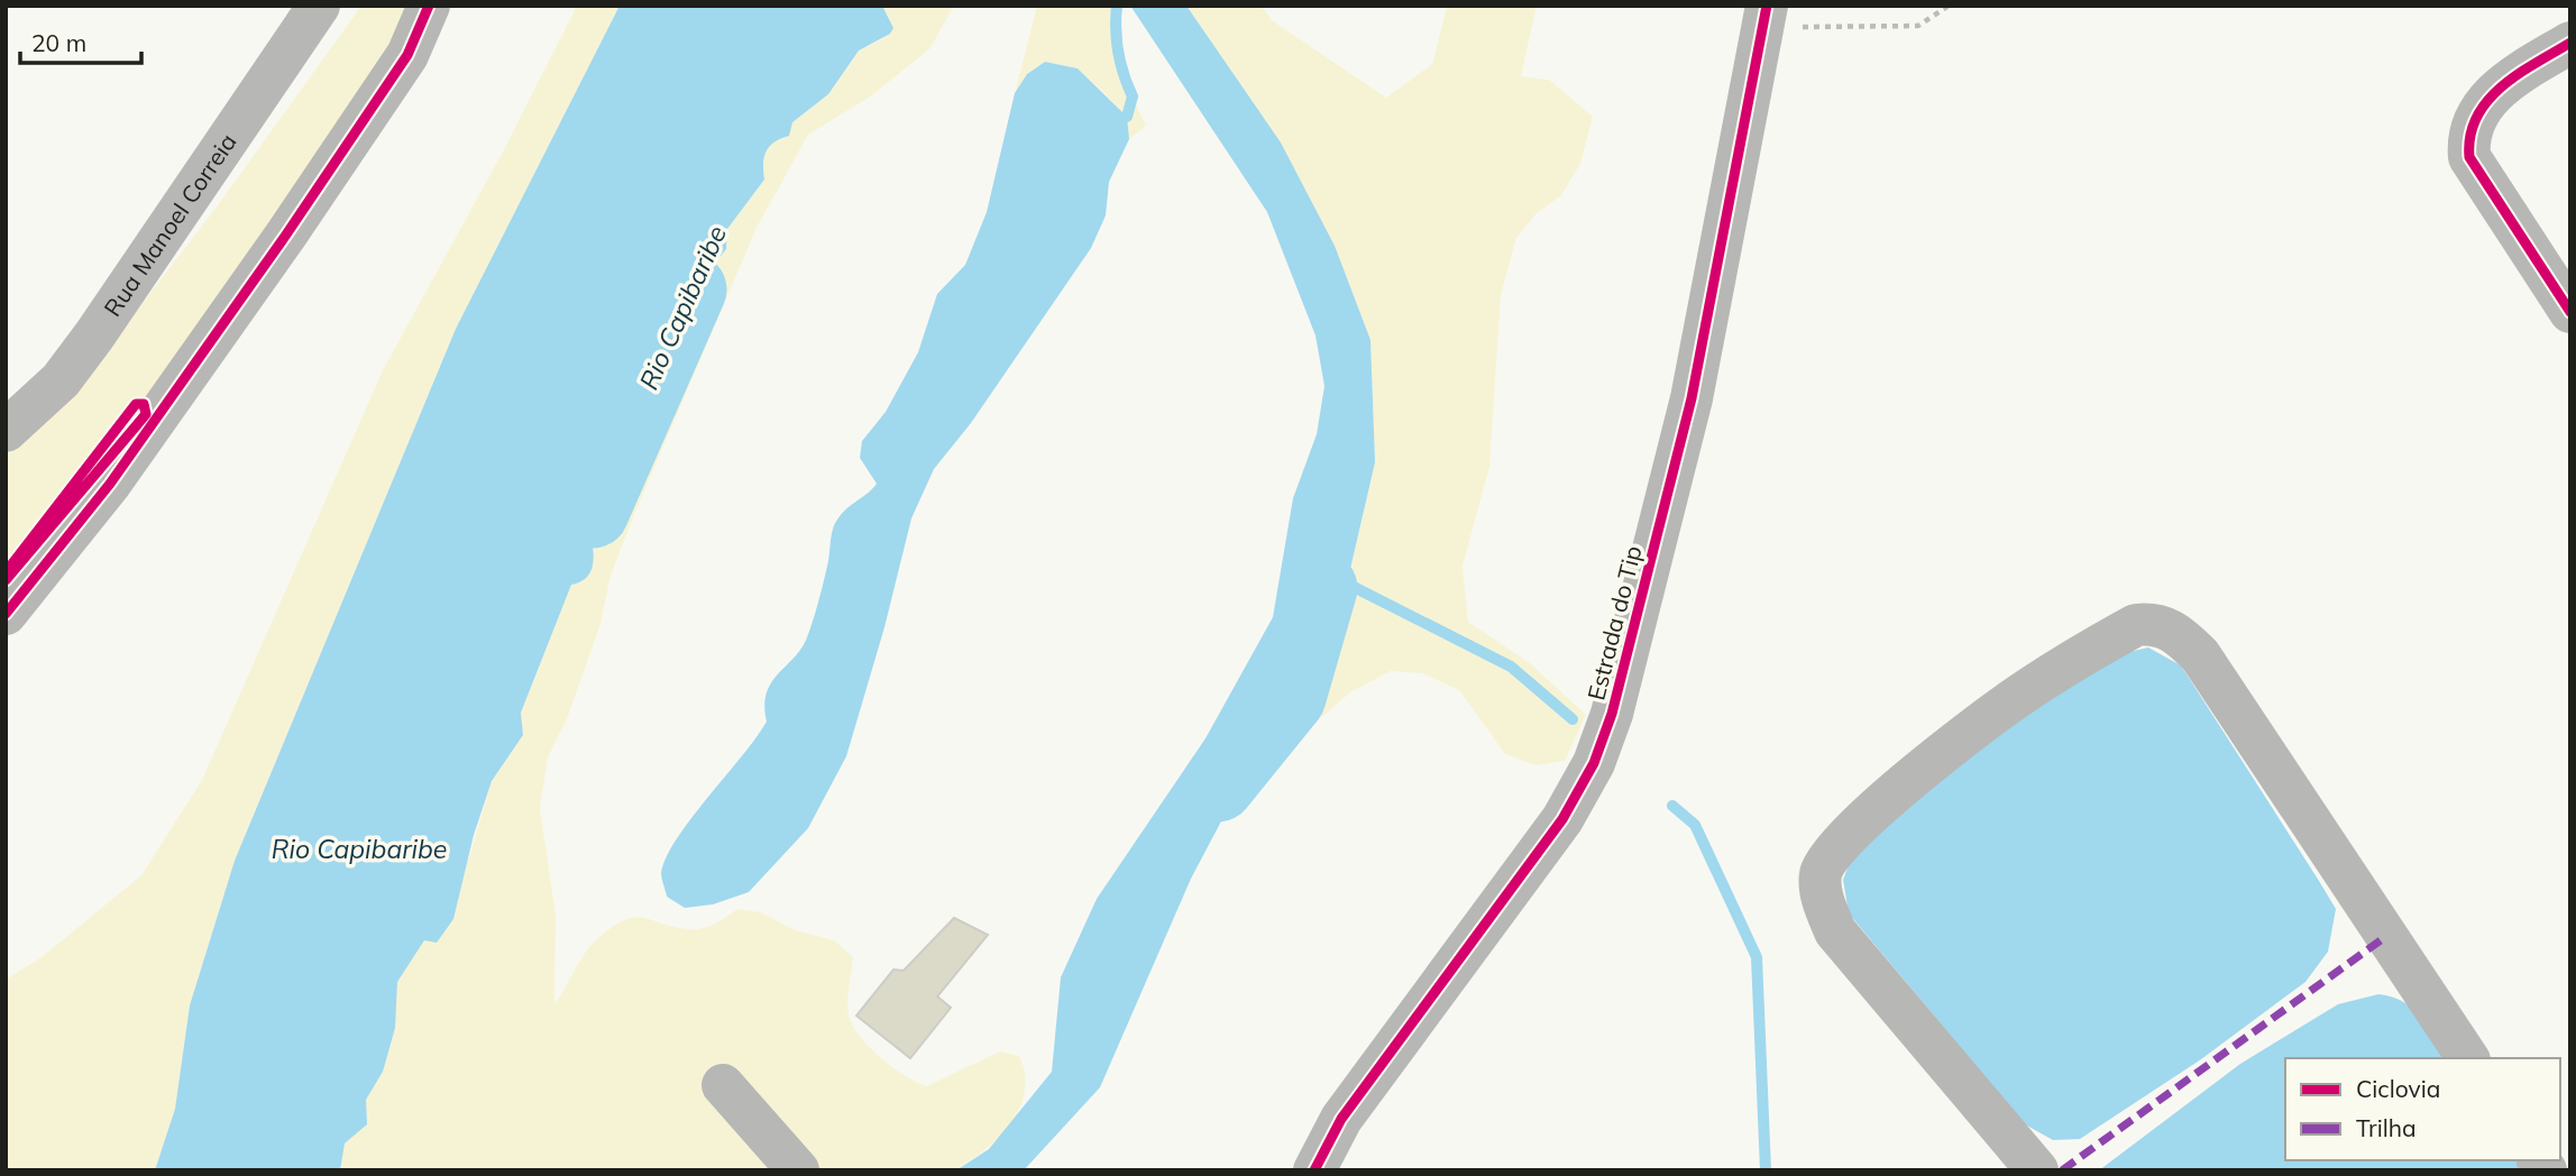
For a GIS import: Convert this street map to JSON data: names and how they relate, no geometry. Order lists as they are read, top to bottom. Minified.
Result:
{"streets":{"street":["Rua Manoel Correia","Estrada do Tip"]},"water":["Rio Capibaribe"],"legend":["Ciclovia","Trilha"],"scale_bar":"20 m"}
